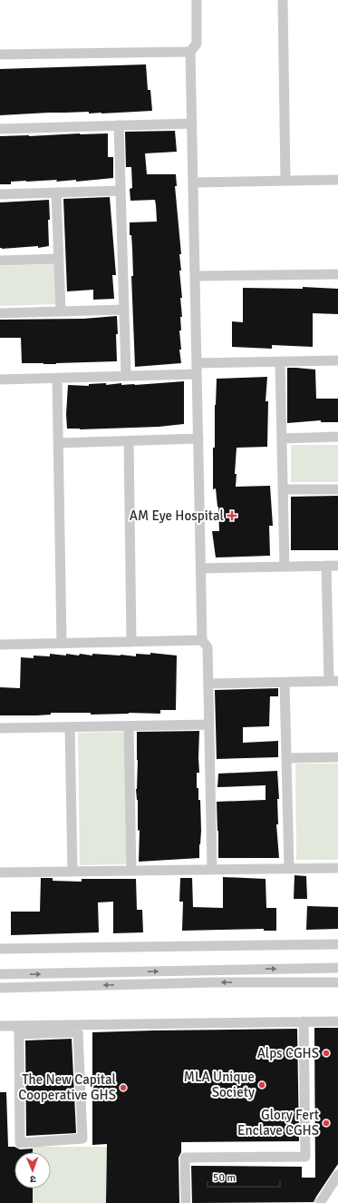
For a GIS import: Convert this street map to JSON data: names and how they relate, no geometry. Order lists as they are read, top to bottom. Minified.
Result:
{"places":{"health":["AM Eye Hospital"],"other":["Alps CGHS","MLA Unique Society","The New Capital Cooperative GHS","Glory Fert Enclave CGHS"]},"scale_bar":"50 m","north":"bottom"}
